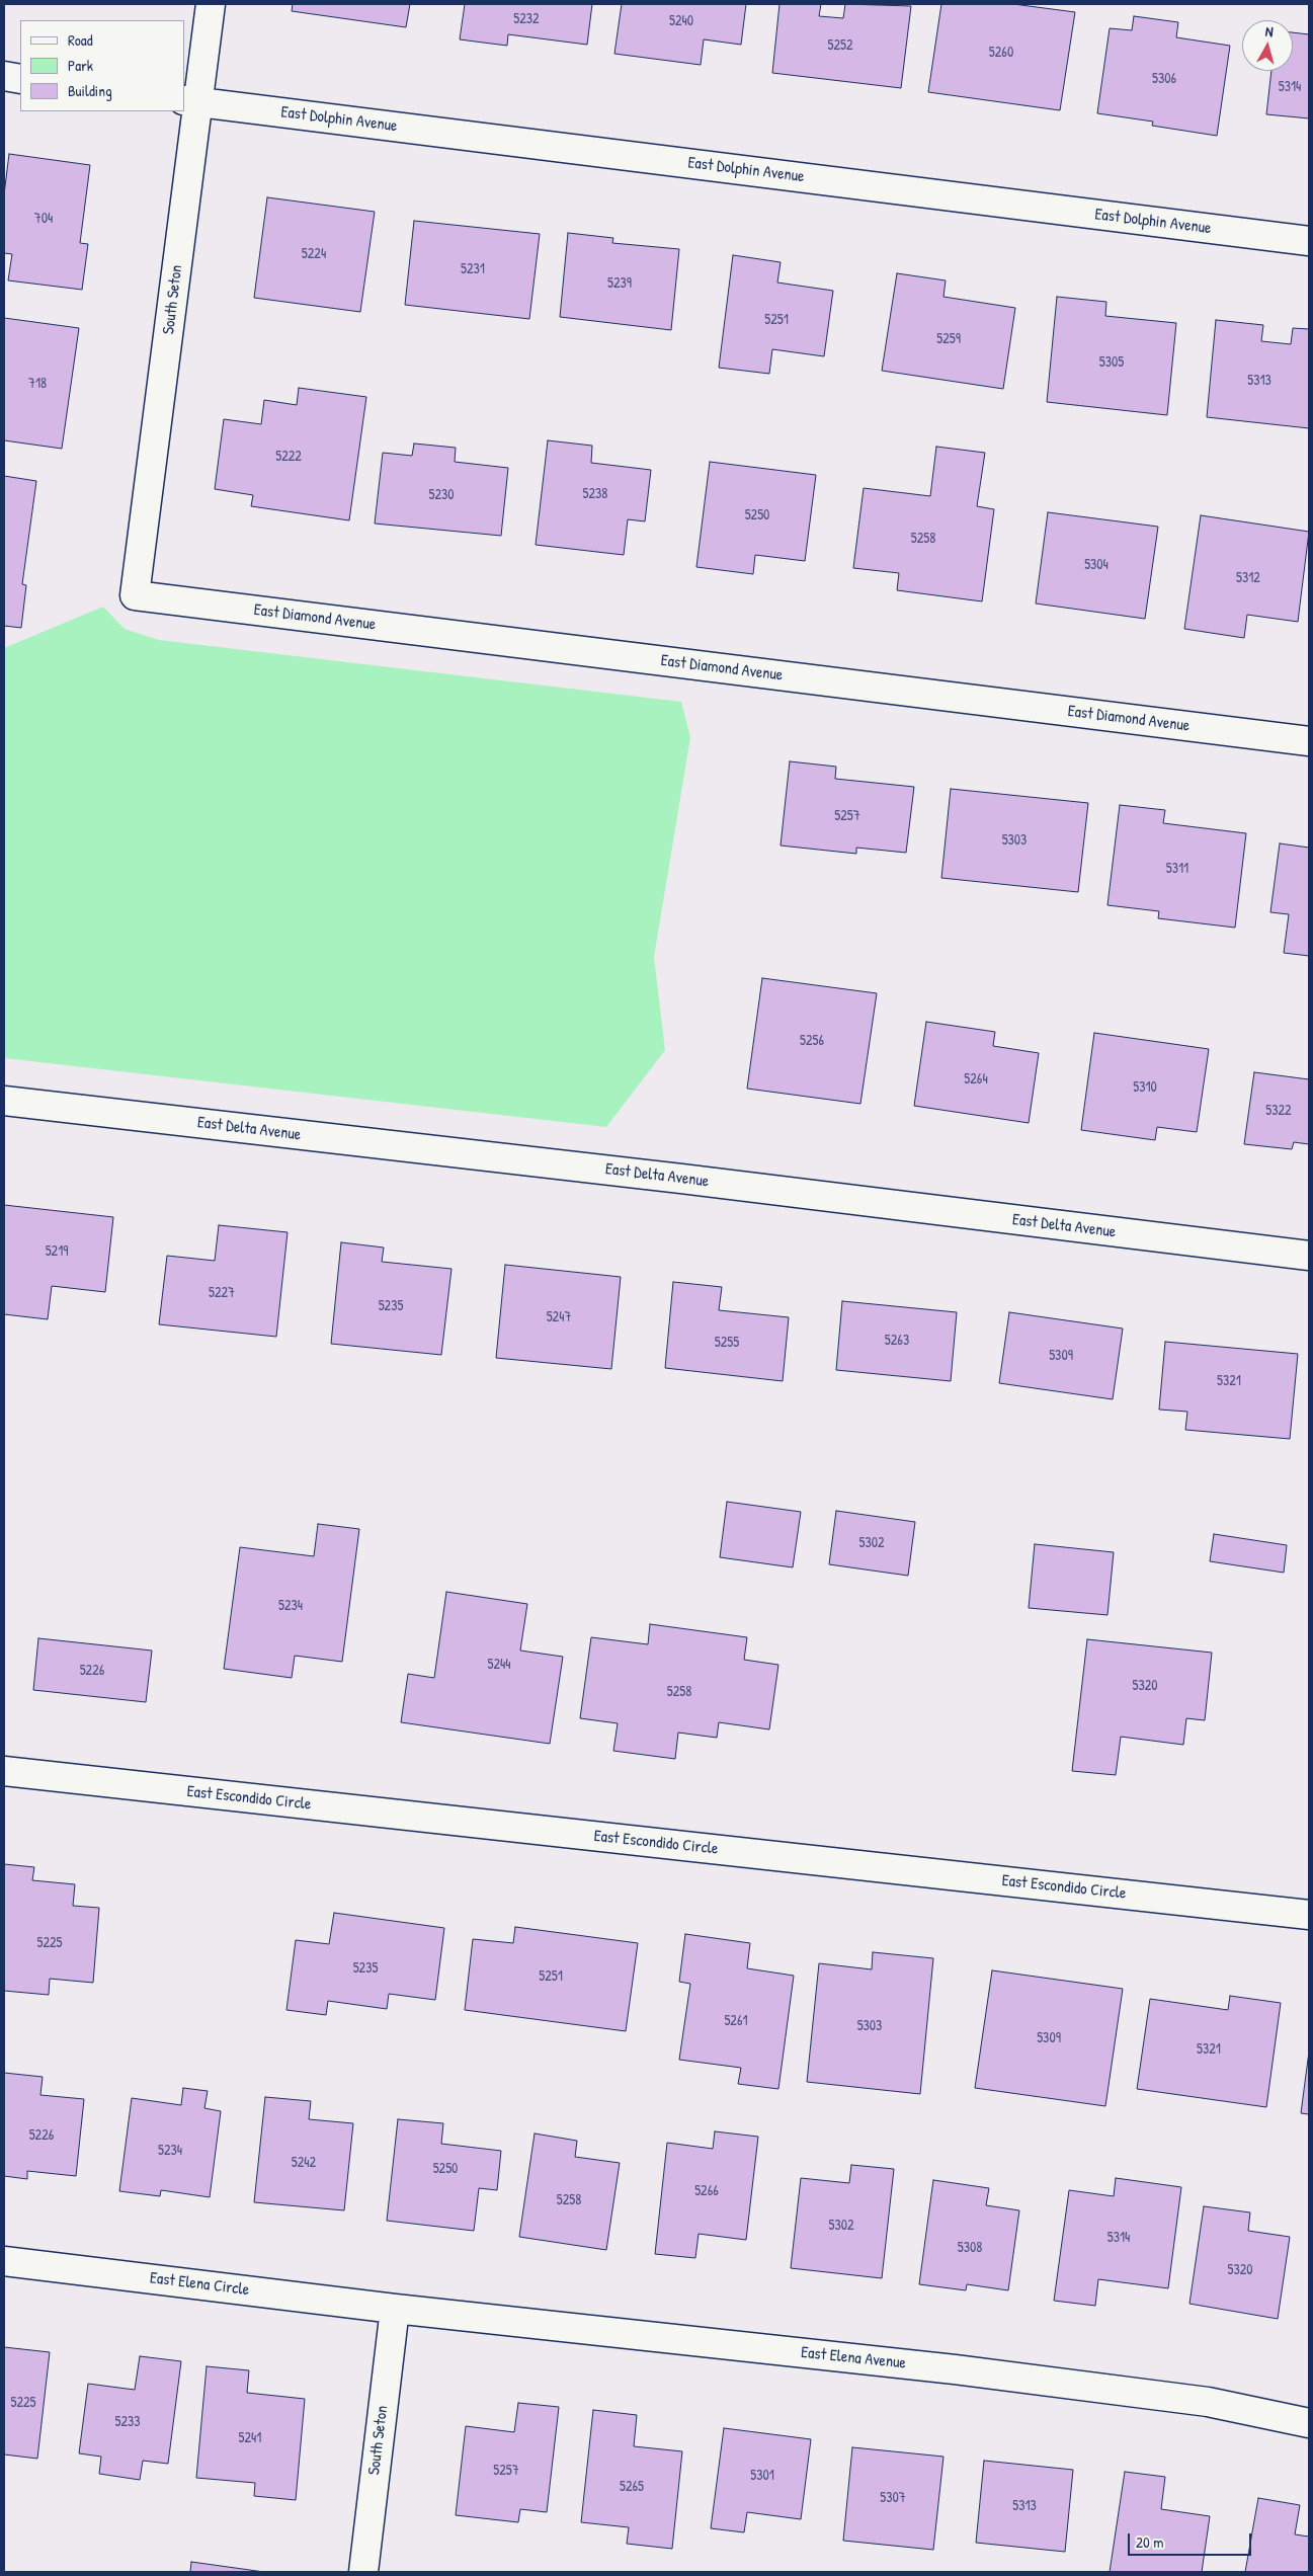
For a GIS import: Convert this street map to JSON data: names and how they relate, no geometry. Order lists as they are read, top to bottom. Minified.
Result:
{"streets":{"street":["East Dolphin Avenue","South Seton","East Diamond Avenue","East Delta Avenue","East Escondido Circle","East Elena Circle","East Elena Avenue"]},"crossings":[["East Dolphin Avenue","South Seton"],["South Seton","East Diamond Avenue"],["South Seton","East Elena Circle"],["South Seton","East Elena Avenue"],["East Elena Circle","East Elena Avenue"]],"house_numbers":["5232","5240","5252","5260","5306","5314","704","5224","5231","5239","5251","5259","5305","5313","718","5222","5238","5230","5250","5258","5304","5312","5257","5303","5311","5256","5264","5310","5322","5219","5227","5235","5247","5263","5255","5309","5321","5302","5234","5244","5226","5320","5258","5225","5235","5251","5261","5303","5309","5321","5226","5234","5242","5250","5266","5258","5302","5314","5308","5320","5225","5233","5241","5257","5301","5265","5307","5313"],"legend":["Road","Park","Building"],"scale_bar":"20 m","north":"top"}
